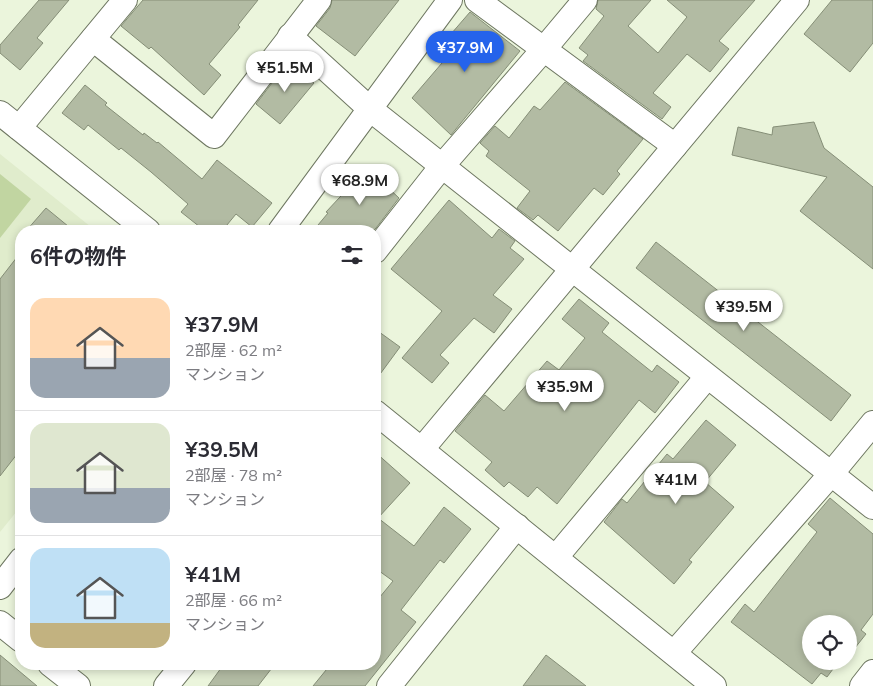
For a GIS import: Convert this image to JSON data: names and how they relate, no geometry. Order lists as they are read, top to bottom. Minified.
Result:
{"page":{"price":["¥37.9M","¥51.5M","¥68.9M","¥39.5M","¥35.9M","¥41M"],"heading":"6件の物件","list":[{"name":"¥37.9M","note":"2部屋 · 62 m² · マンション"},{"name":"¥39.5M","note":"2部屋 · 78 m² · マンション"},{"name":"¥41M","note":"2部屋 · 66 m² · マンション"}]}}
